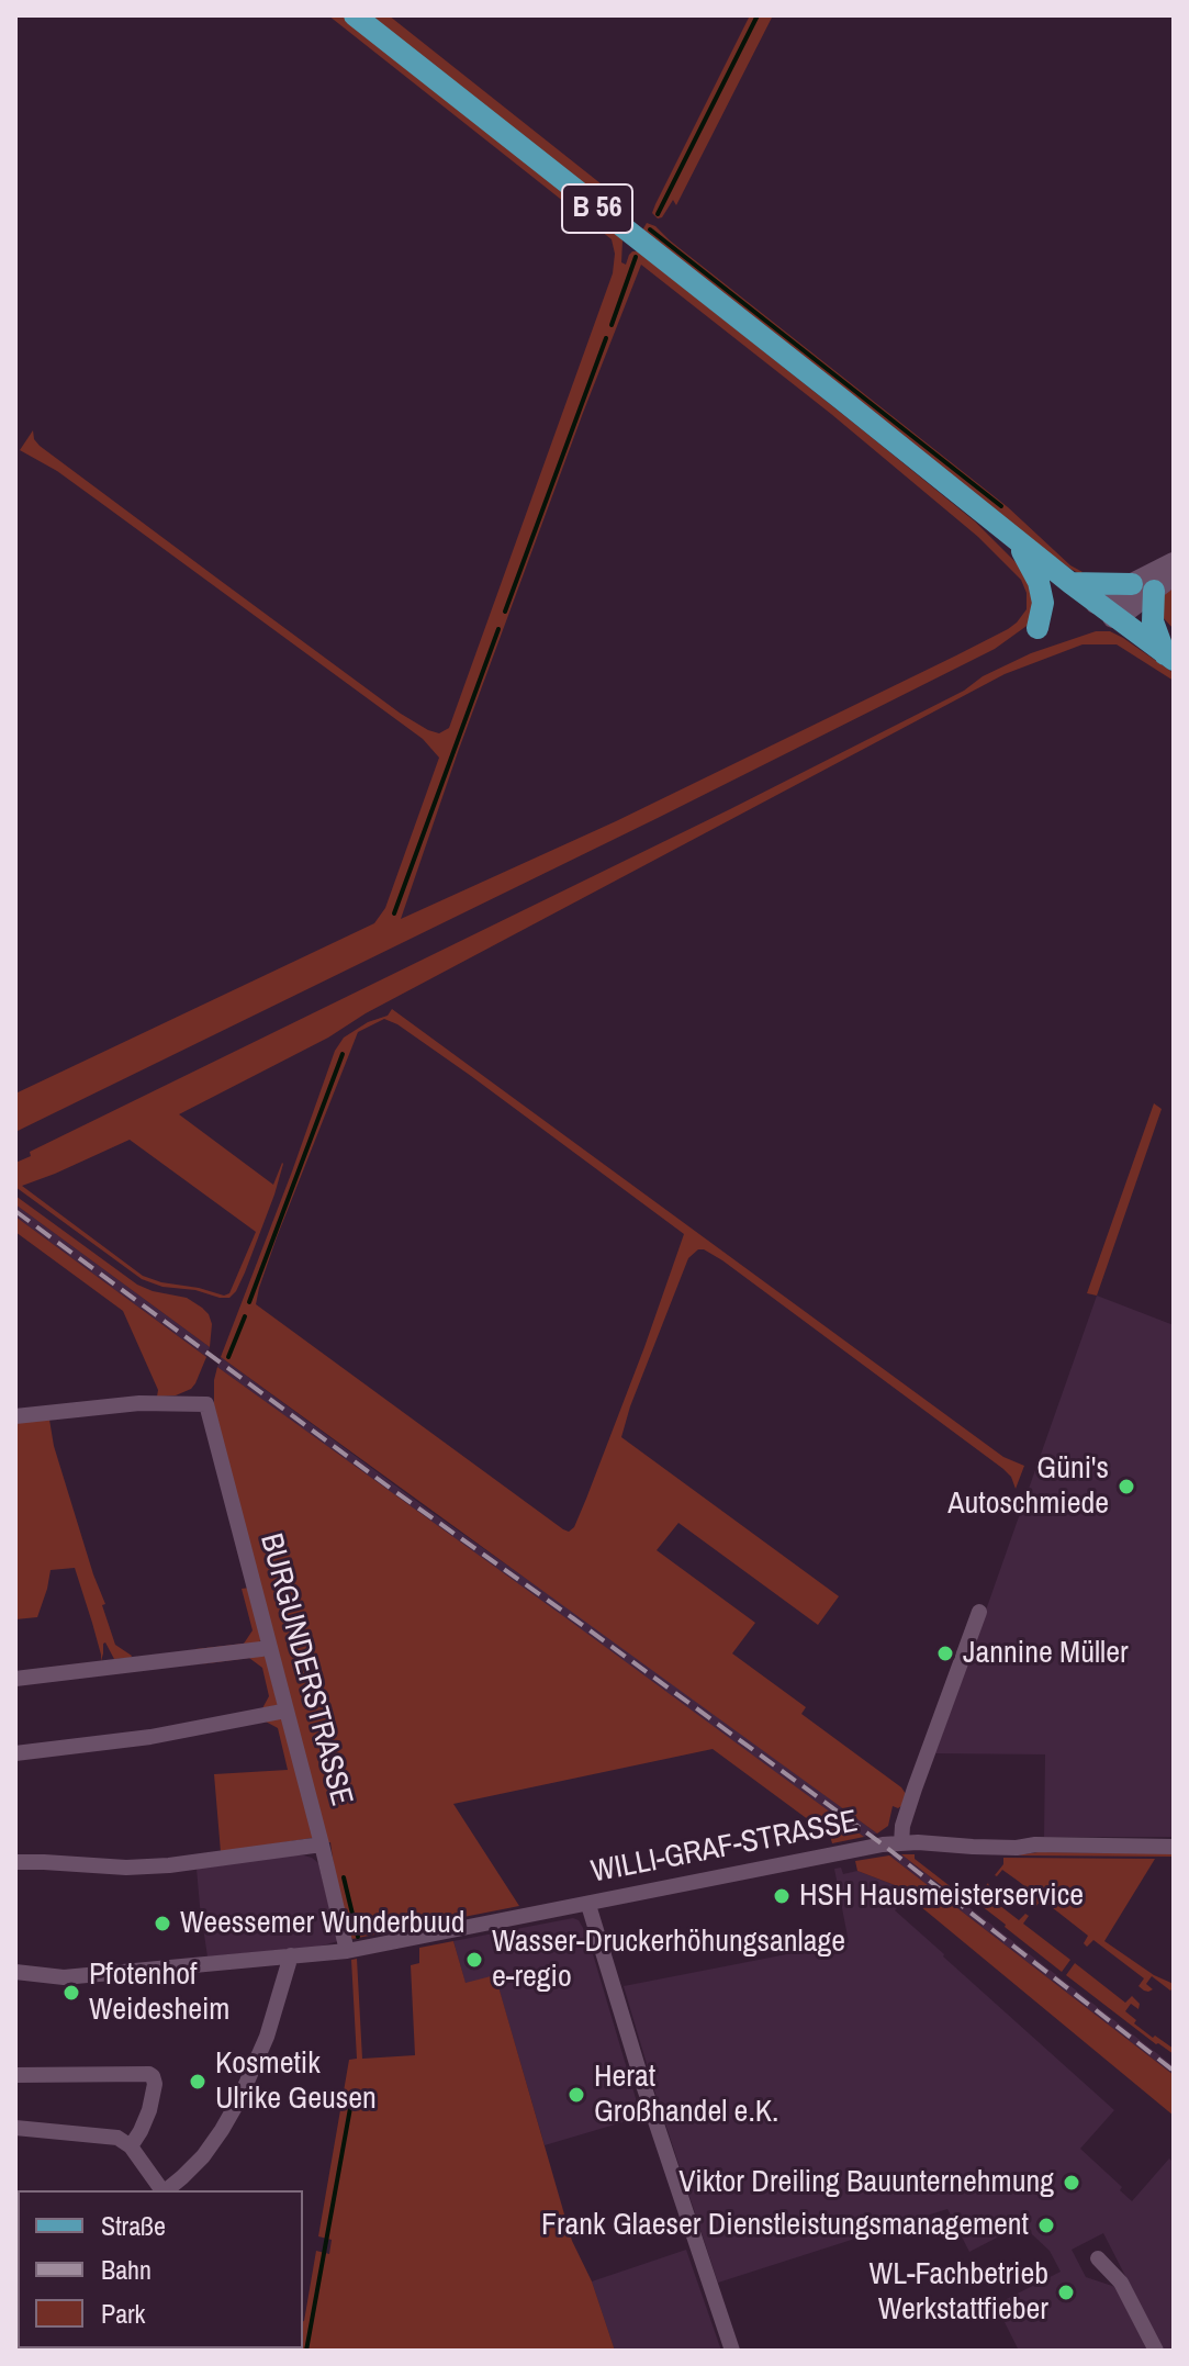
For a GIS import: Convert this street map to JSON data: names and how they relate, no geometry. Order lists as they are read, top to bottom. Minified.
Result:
{"streets":{"main road":["B 56"],"street":["BURGUNDERSTRASSE","WILLI-GRAF-STRASSE"]},"crossings":[["BURGUNDERSTRASSE","WILLI-GRAF-STRASSE"]],"places":["Güni's Autoschmiede","Jannine Müller","HSH Hausmeisterservice","Weessemer Wunderbuud","Wasser-Druckerhöhungsanlage e-regio","Pfotenhof Weidesheim","Kosmetik Ulrike Geusen","Herat Großhandel e.K.","Viktor Dreiling Bauunternehmung","Frank Glaeser Dienstleistungsmanagement","WL-Fachbetrieb Werkstattfieber"],"legend":["Straße","Bahn","Park"]}
